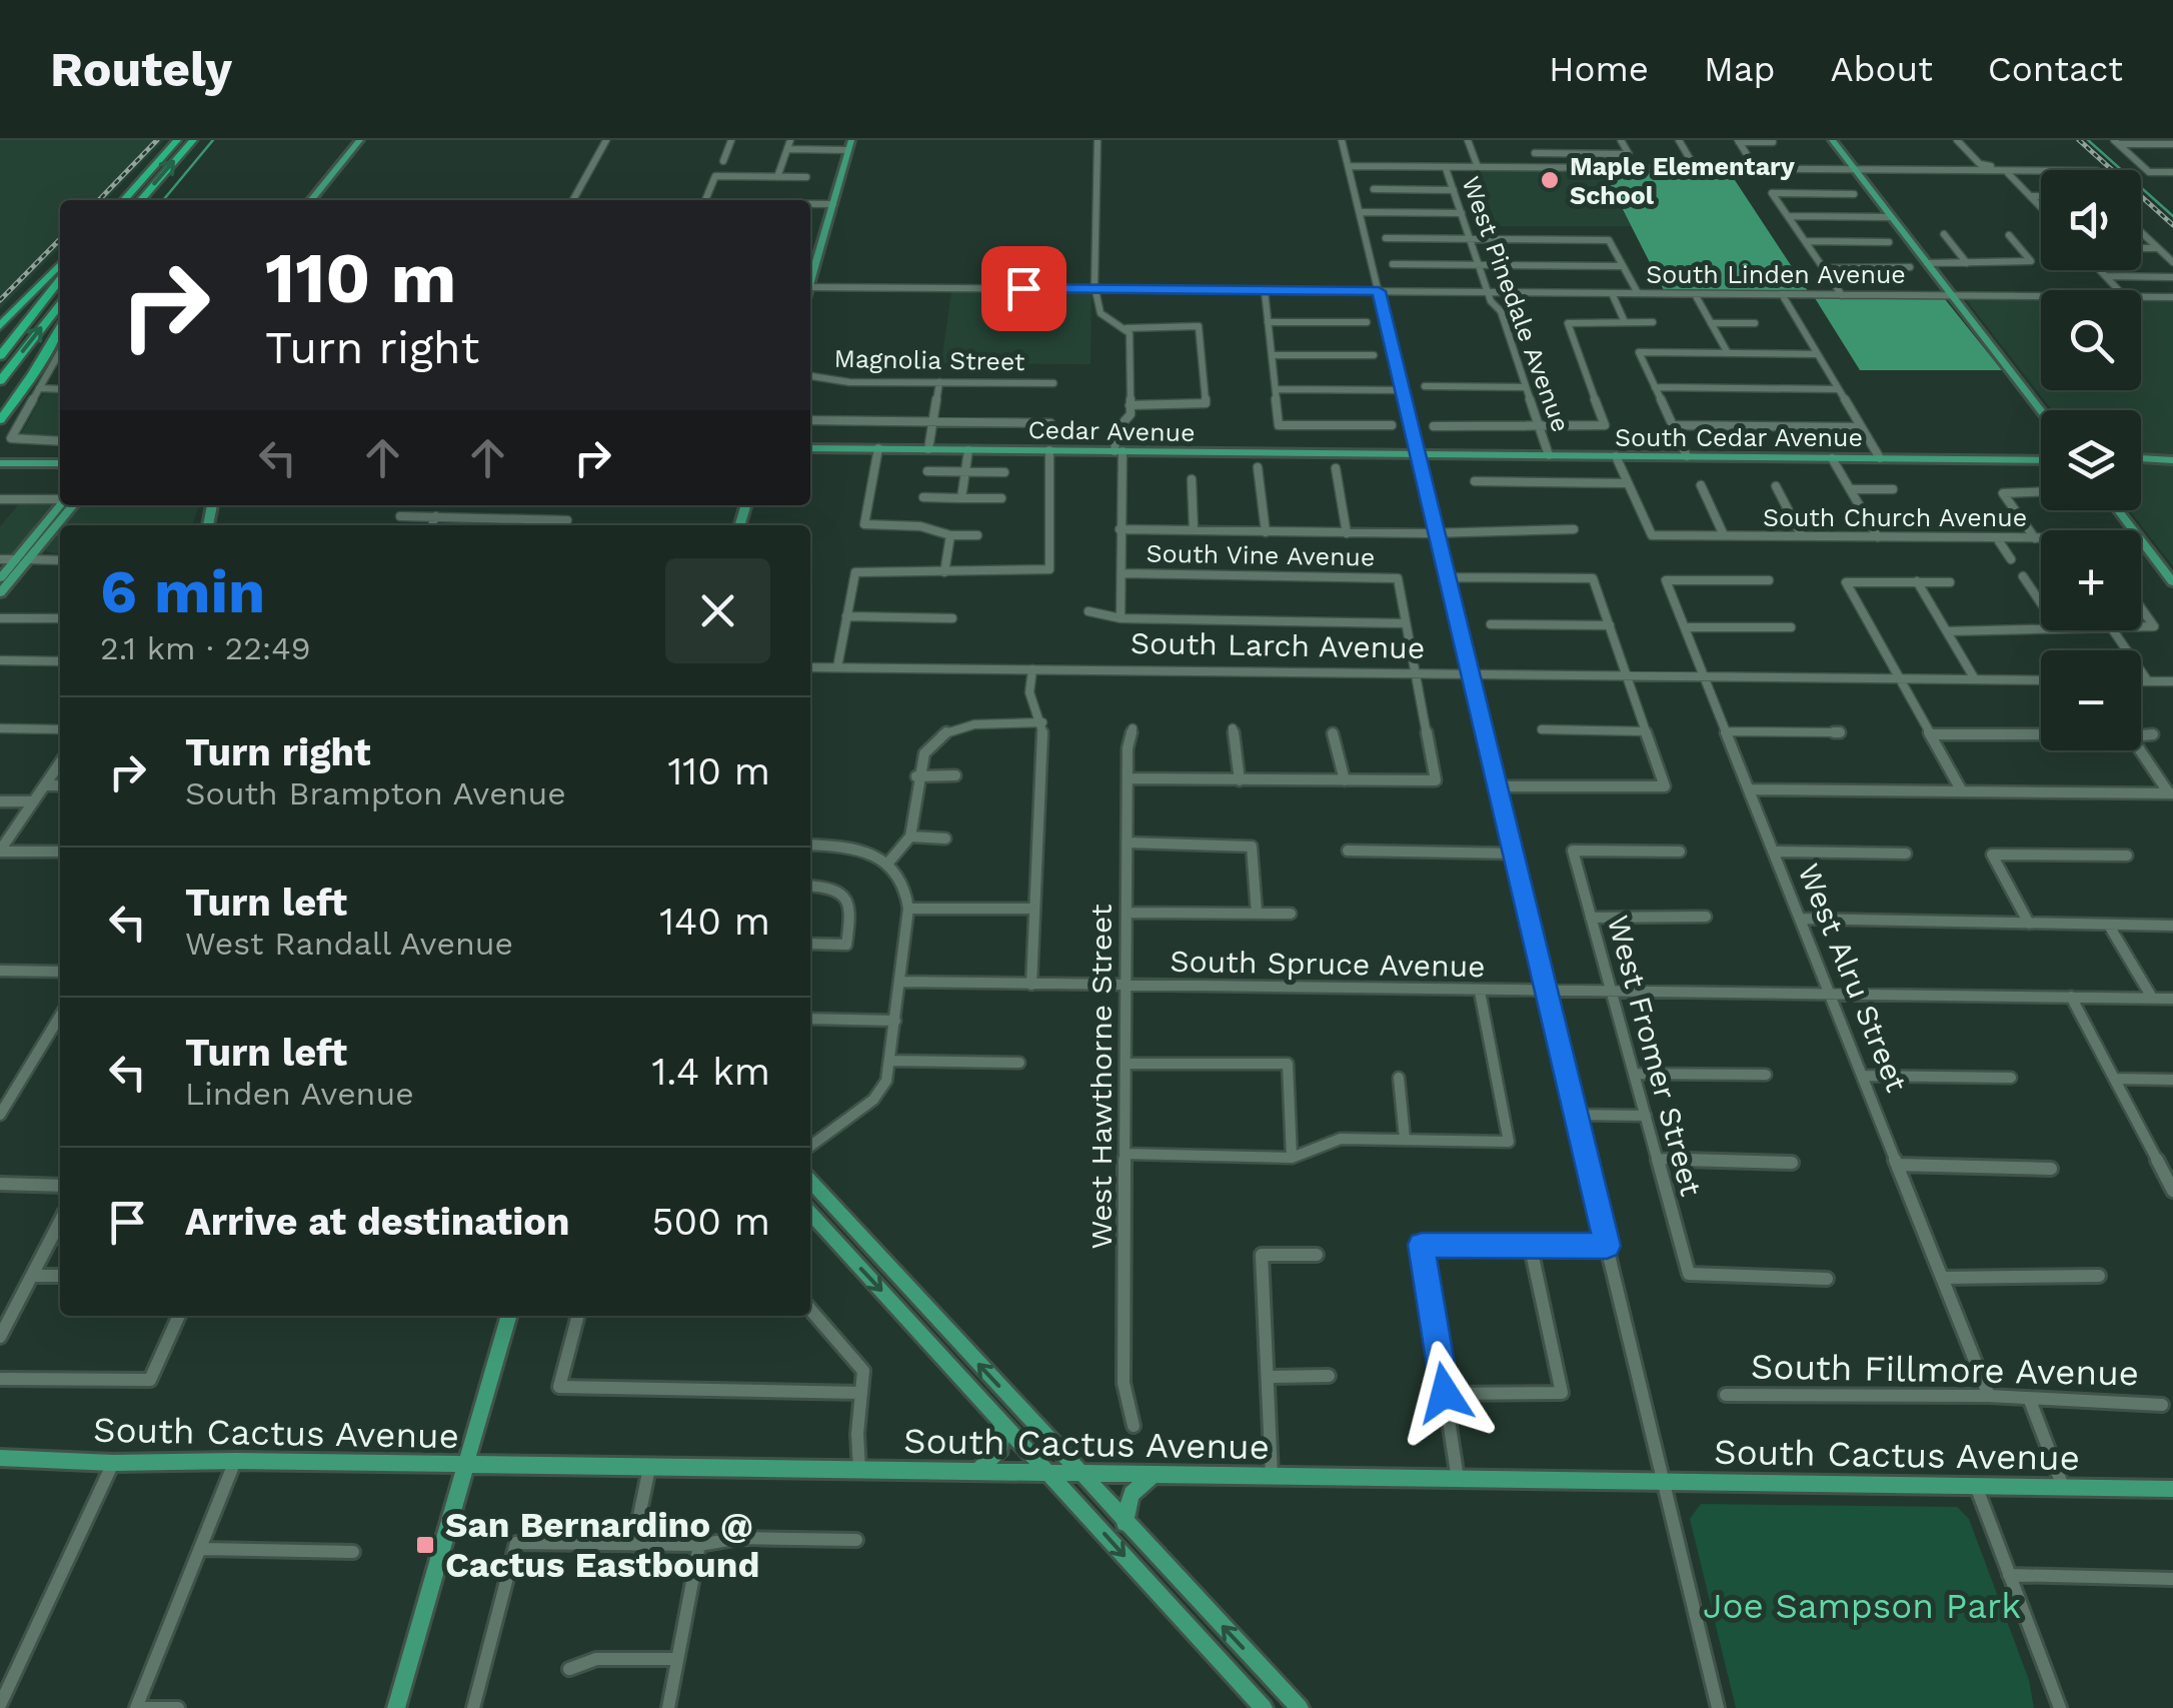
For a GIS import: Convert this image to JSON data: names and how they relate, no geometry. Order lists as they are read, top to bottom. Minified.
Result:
{"streets":{"main road":["Cedar Avenue","South Cedar Avenue","South Cactus Avenue"],"street":["South Linden Avenue","West Pinedale Avenue","Magnolia Street","South Church Avenue","South Vine Avenue","South Larch Avenue","South Spruce Avenue","West Alru Street","West Fromer Street","West Hawthorne Street","South Fillmore Avenue"]},"crossings":[["South Linden Avenue","West Pinedale Avenue"],["West Pinedale Avenue","South Cedar Avenue"],["Cedar Avenue","South Cedar Avenue"],["South Larch Avenue","West Alru Street"],["South Spruce Avenue","West Alru Street"],["South Spruce Avenue","West Fromer Street"],["South Spruce Avenue","West Hawthorne Street"],["West Alru Street","South Fillmore Avenue"]],"parks":["Joe Sampson Park"],"places":{"other":["Maple Elementary School"],"transit":["San Bernardino @ Cactus Eastbound"]},"page":{"header":"Routely","nav":["Home","Map","About","Contact"],"map_buttons":["+","−"],"turn":["110 m","Turn right"],"heading":["6 min","2.1 km · 22:49"],"list":[{"name":"Turn right","note":"South Brampton Avenue","value":"110 m"},{"name":"Turn left","note":"West Randall Avenue","value":"140 m"},{"name":"Turn left","note":"Linden Avenue","value":"1.4 km"},{"name":"Arrive at destination","value":"500 m"}]}}
